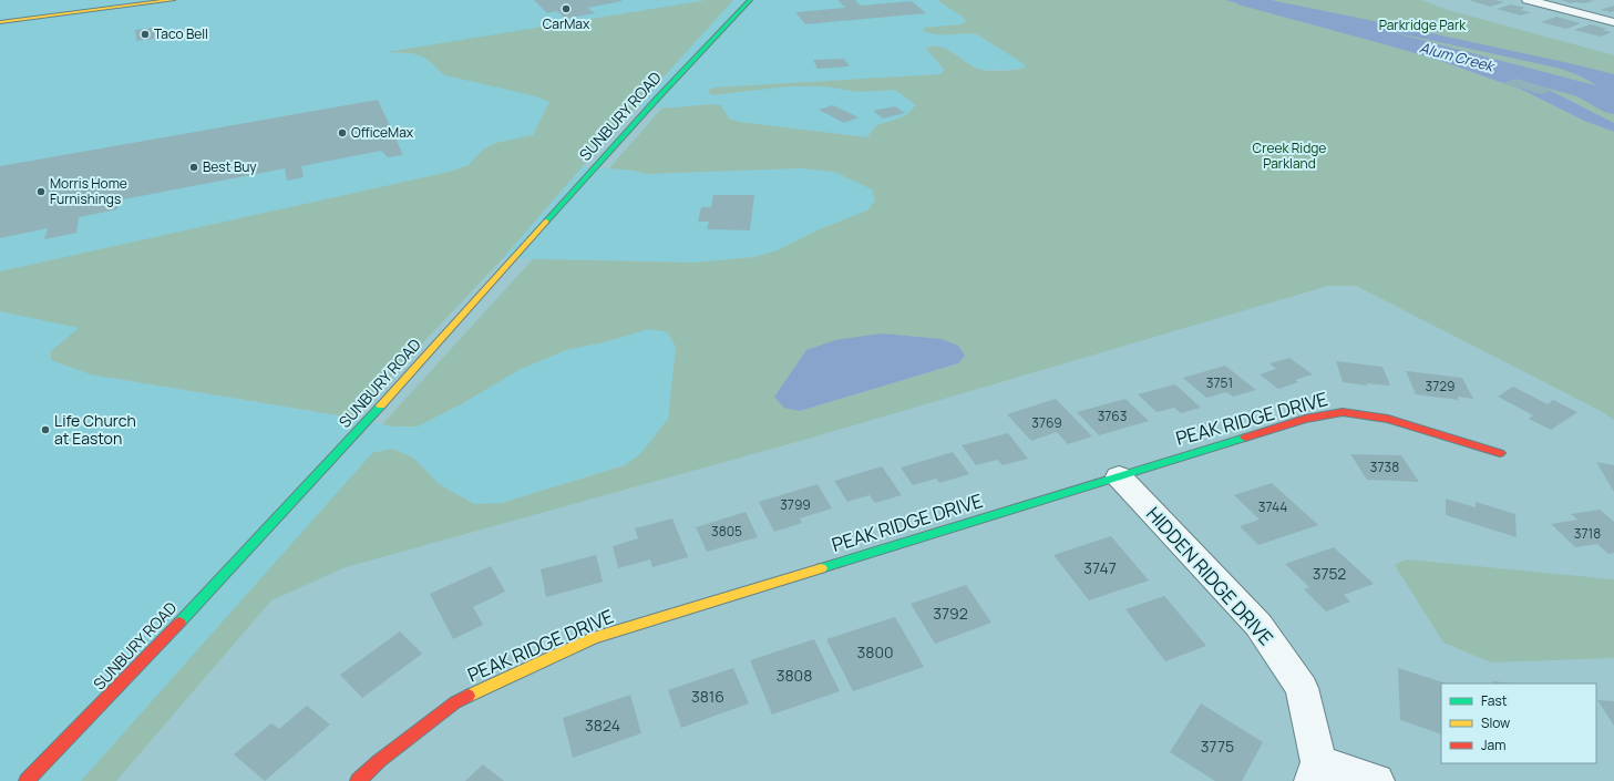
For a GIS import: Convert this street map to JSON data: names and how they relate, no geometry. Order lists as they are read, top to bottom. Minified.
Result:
{"streets":{"main road":["SUNBURY ROAD","PEAK RIDGE DRIVE"],"street":["HIDDEN RIDGE DRIVE"]},"crossings":[["PEAK RIDGE DRIVE","HIDDEN RIDGE DRIVE"]],"water":["Alum Creek"],"parks":["Parkridge Park","Creek Ridge Parkland"],"places":["CarMax","Taco Bell","OfficeMax","Best Buy","Morris Home Furnishings","Life Church at Easton"],"house_numbers":["3751","3729","3763","3769","3738","3799","3744","3805","3718","3747","3752","3792","3800","3808","3816","3824","3775"],"legend":["Fast","Slow","Jam"]}
